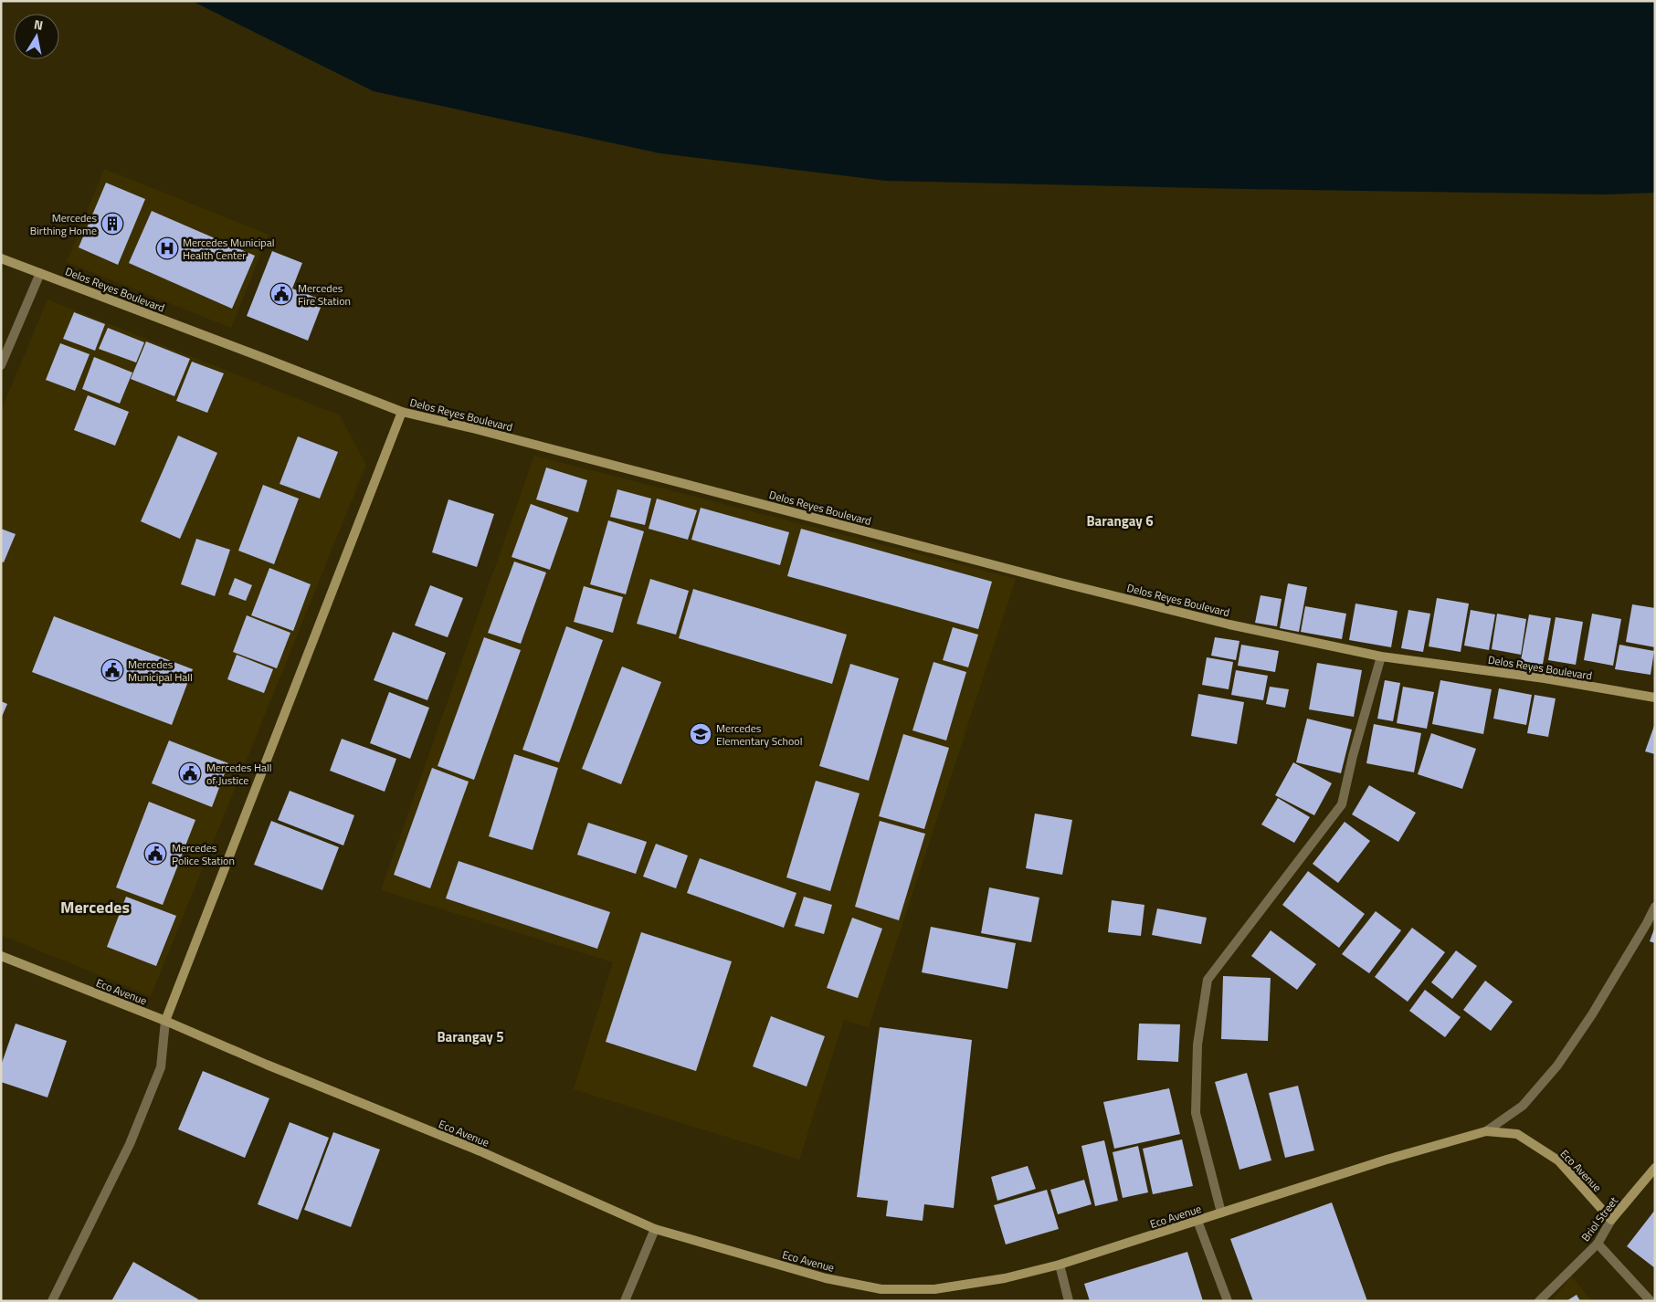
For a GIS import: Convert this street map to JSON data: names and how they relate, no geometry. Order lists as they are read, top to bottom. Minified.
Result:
{"streets":{"street":["Delos Reyes Boulevard","Eco Avenue","Briol Street"]},"crossings":[["Eco Avenue","Briol Street"]],"districts":["Barangay 6","Mercedes","Barangay 5"],"places":{"building":["Mercedes Birthing Home"],"hospital":["Mercedes Municipal Health Center"],"public building":["Mercedes Fire Station","Mercedes Municipal Hall","Mercedes Hall of Justice","Mercedes Police Station"],"school or university":["Mercedes Elementary School"]},"north":"top"}
